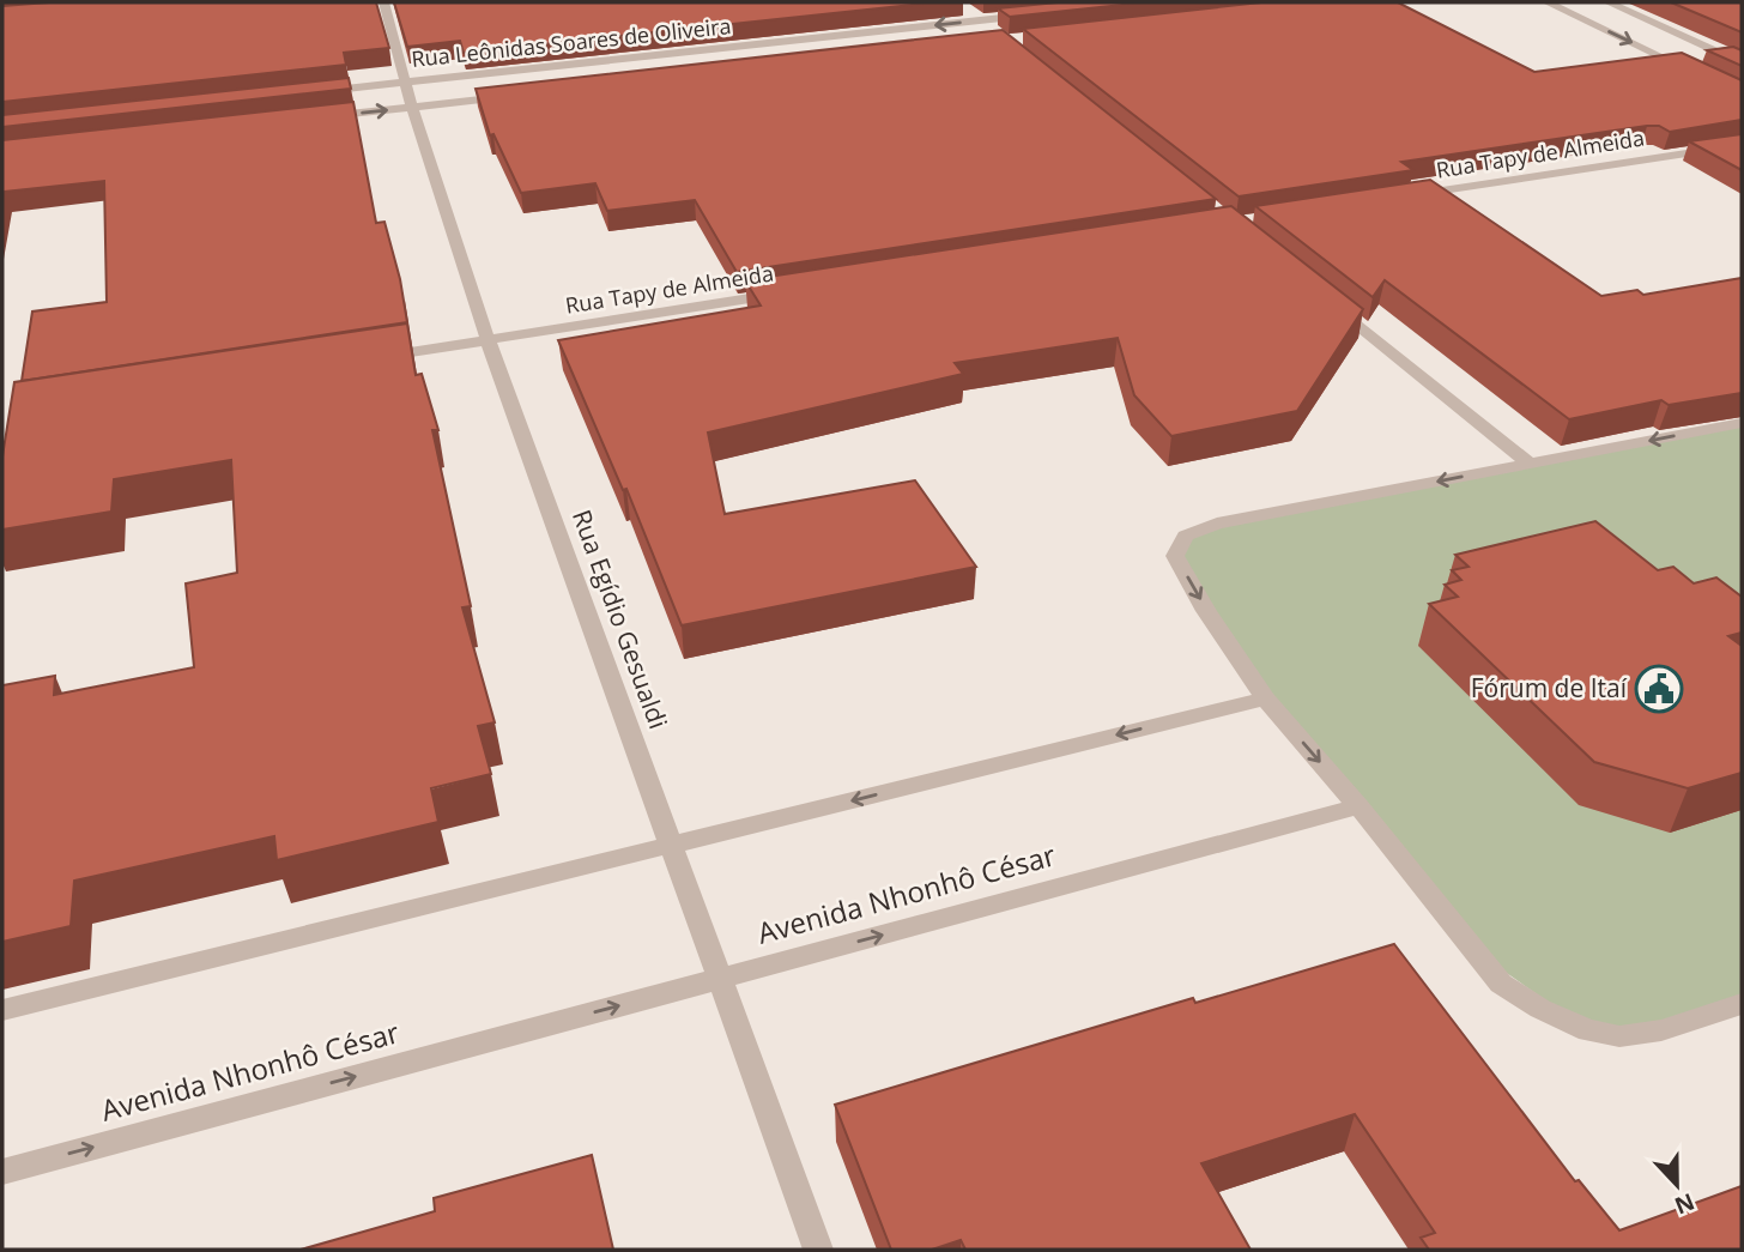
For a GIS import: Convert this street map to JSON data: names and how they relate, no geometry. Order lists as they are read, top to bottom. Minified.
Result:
{"streets":{"street":["Rua Leônidas Soares de Oliveira","Rua Tapy de Almeida","Rua Egídio Gesualdi","Avenida Nhonhô César"]},"crossings":[["Rua Leônidas Soares de Oliveira","Rua Egídio Gesualdi"],["Rua Tapy de Almeida","Rua Egídio Gesualdi"],["Rua Egídio Gesualdi","Avenida Nhonhô César"]],"places":{"public building":["Fórum de Itaí"]},"north":"bottom"}
